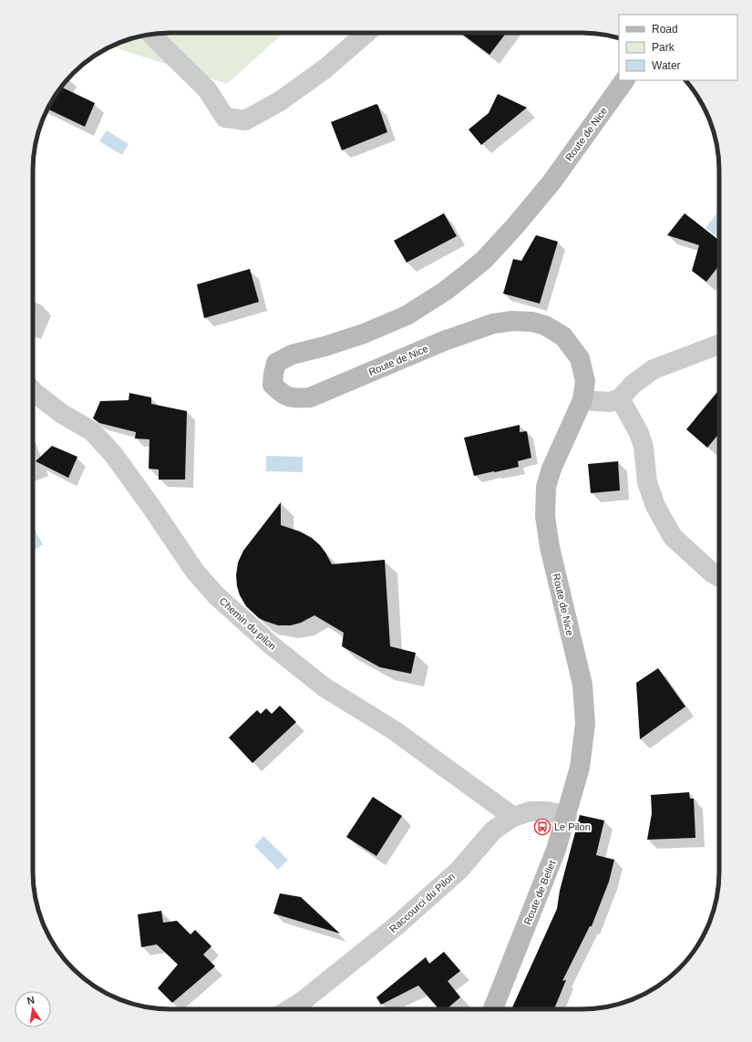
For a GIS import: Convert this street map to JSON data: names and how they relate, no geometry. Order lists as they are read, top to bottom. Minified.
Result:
{"streets":{"main road":["Route de Nice","Route de Bellet"],"street":["Chemin du pilon","Raccourci du Pilon"]},"crossings":[["Route de Nice","Route de Bellet"],["Chemin du pilon","Raccourci du Pilon"],["Route de Bellet","Raccourci du Pilon"]],"places":{"bus stop":["Le Pilon"]},"legend":["Road","Park","Water"],"north":"top"}
